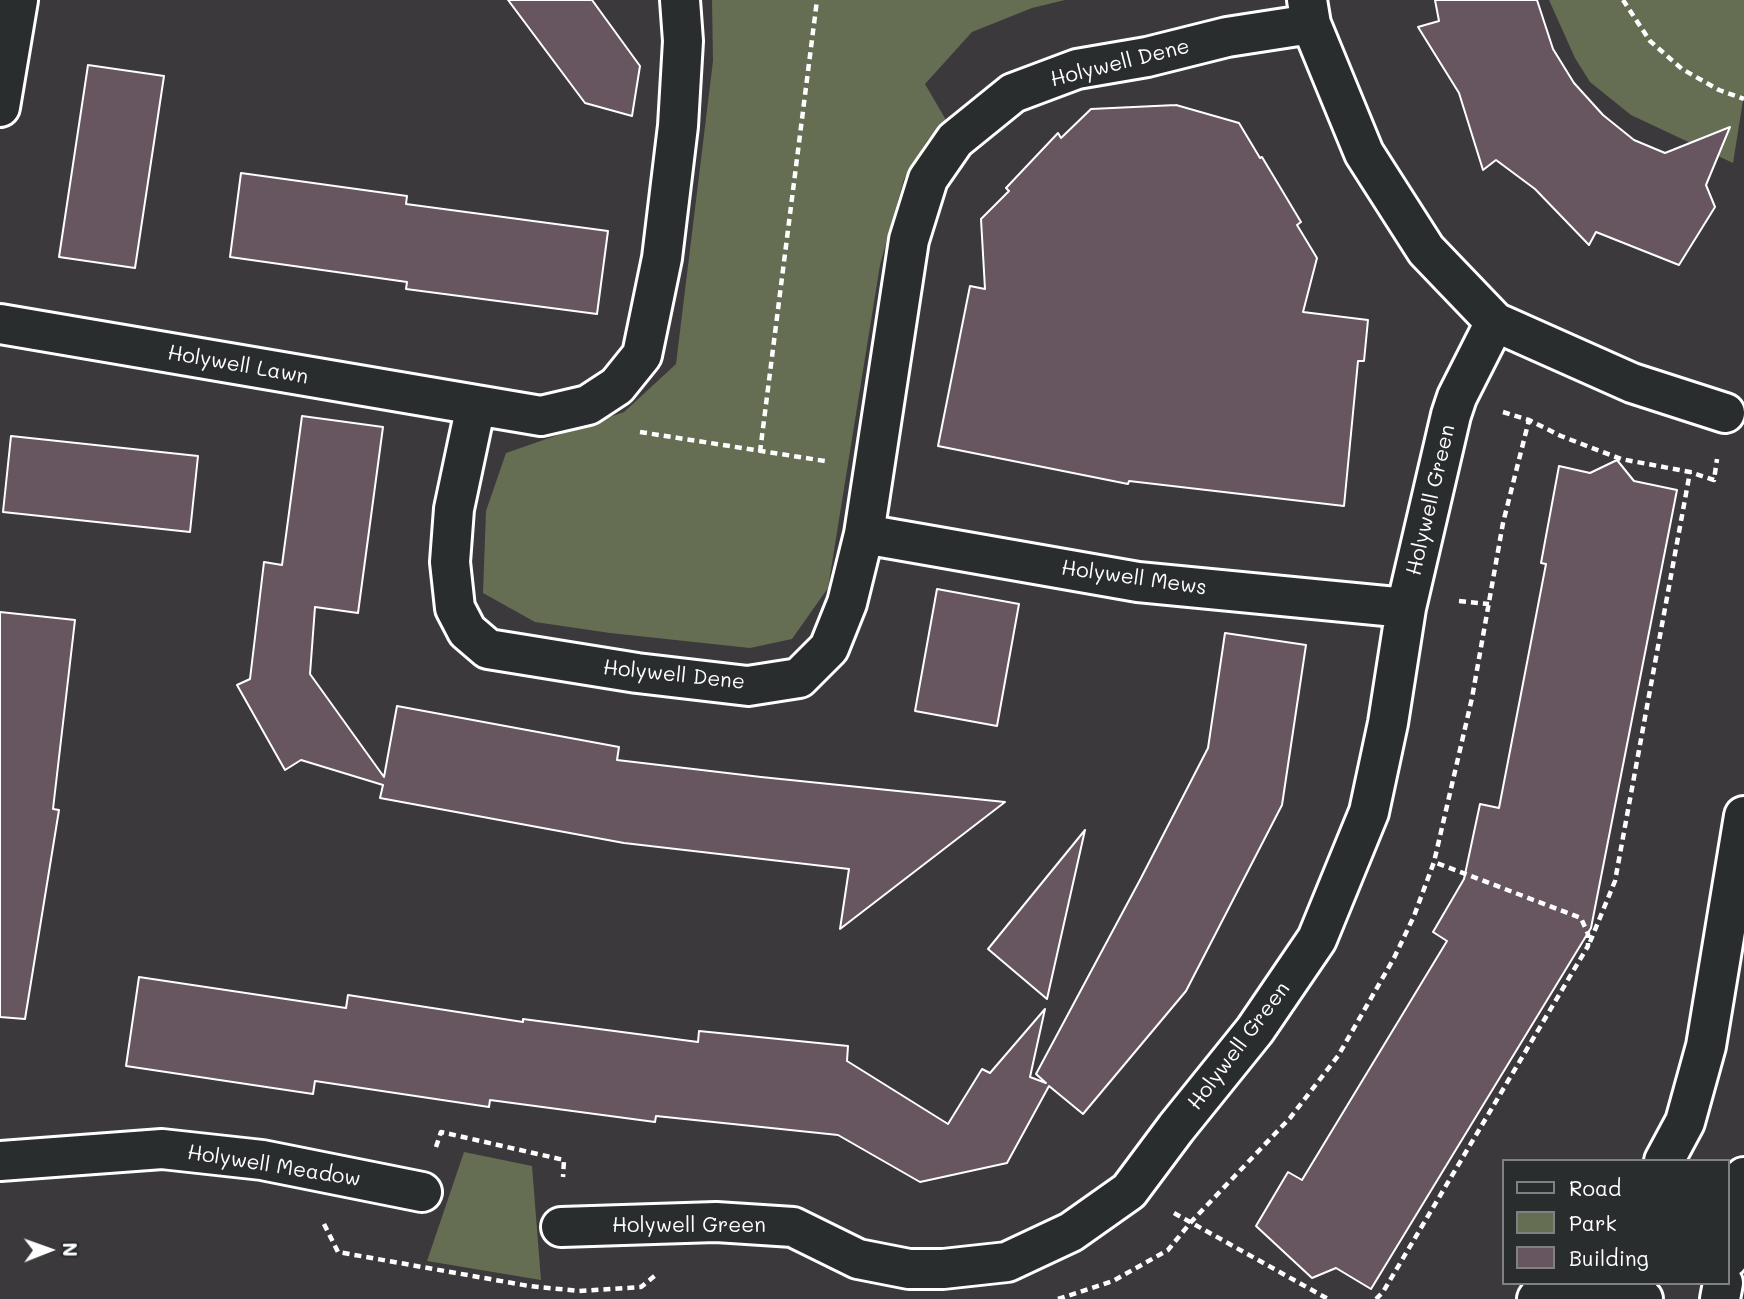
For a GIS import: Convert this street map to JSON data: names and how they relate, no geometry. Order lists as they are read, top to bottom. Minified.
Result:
{"streets":{"street":["Holywell Dene","Holywell Lawn","Holywell Green","Holywell Mews","Holywell Meadow"]},"crossings":[["Holywell Dene","Holywell Lawn"],["Holywell Dene","Holywell Mews"],["Holywell Green","Holywell Mews"]],"legend":["Road","Park","Building"],"north":"right"}
